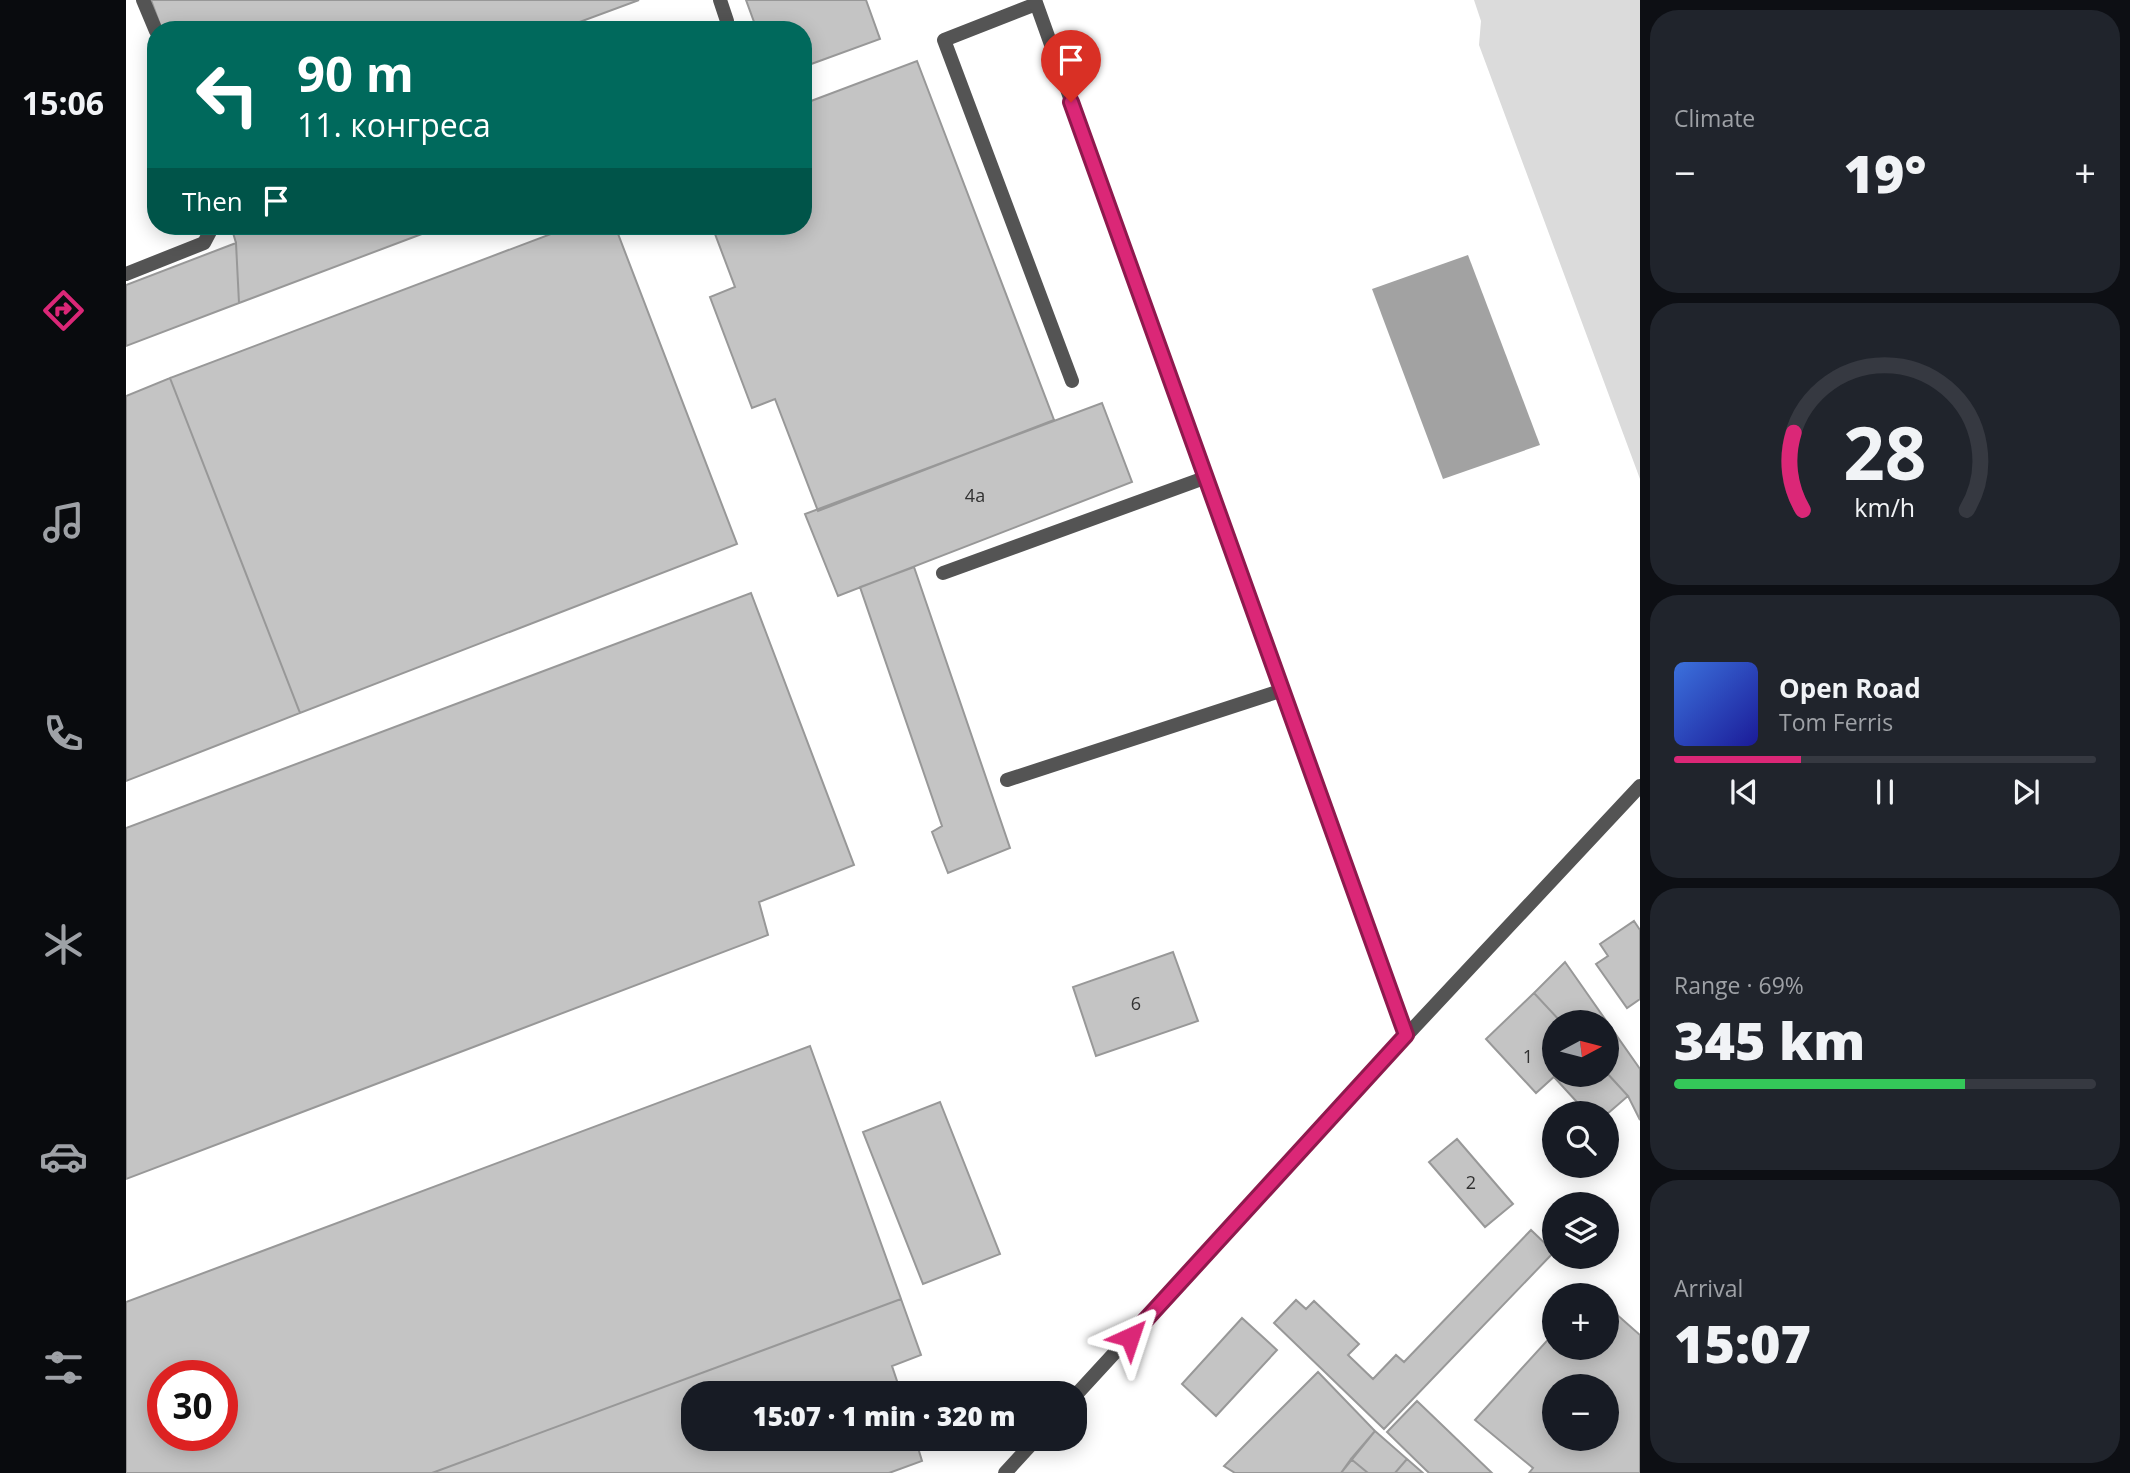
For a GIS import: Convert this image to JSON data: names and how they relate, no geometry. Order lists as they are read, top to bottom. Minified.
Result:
{"house_numbers":["4a","6","1","2"],"north":"right","page":{"tabs":"15:06","tile":["Climate",["Range · 69%","345 km"],["Arrival","15:07"]],"turn":["90 m","11. конгреса"],"heat":["−","19°","+"],"then":"Then","song":["Open Road","Tom Ferris"],"map_buttons":["+","−"],"limit":"30","trip":"15:07 · 1 min · 320 m","gauge":["28","km/h"]}}
